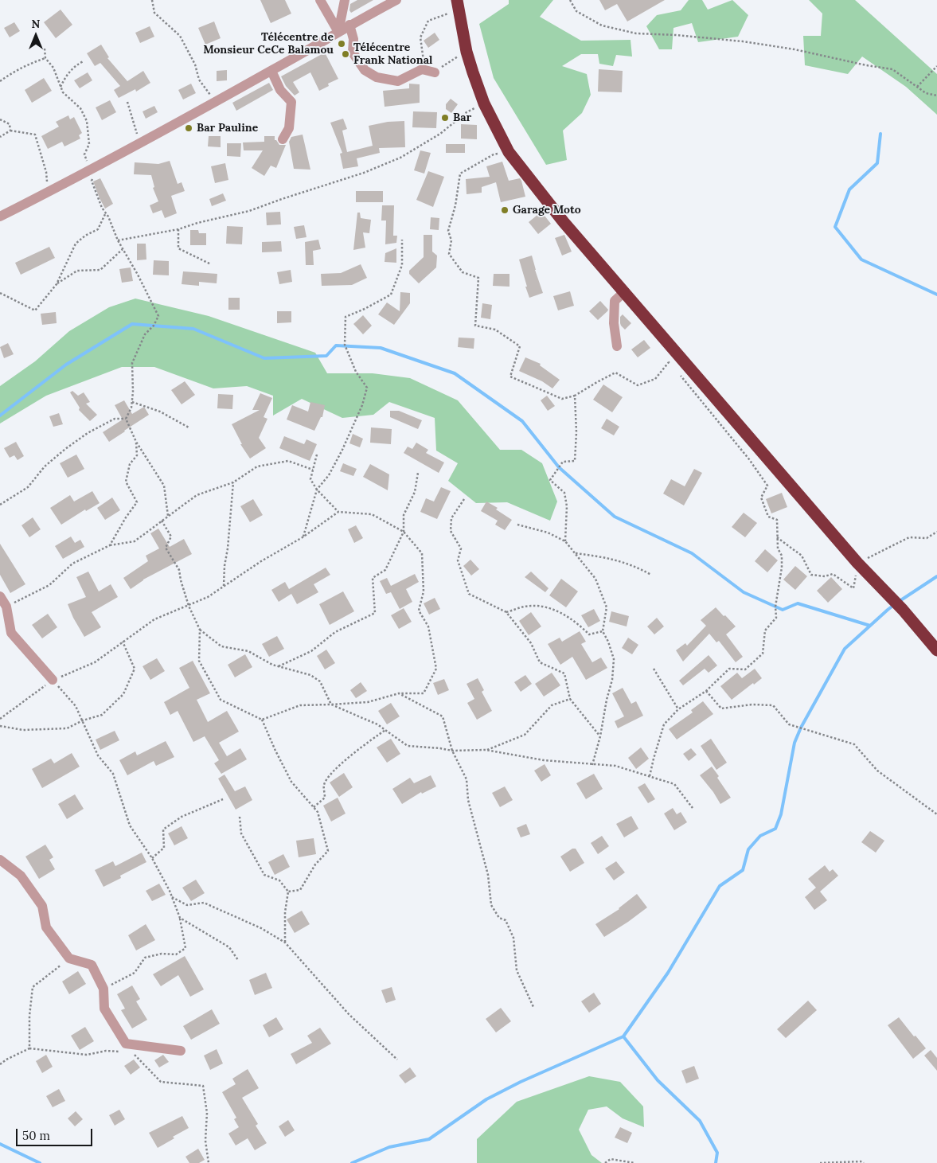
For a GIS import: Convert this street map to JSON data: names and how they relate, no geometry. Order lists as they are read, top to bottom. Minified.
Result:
{"places":["Télécentre de Monsieur CeCe Balamou","Télécentre Frank National","Bar","Bar Pauline","Garage Moto"],"scale_bar":"50 m","north":"top"}
